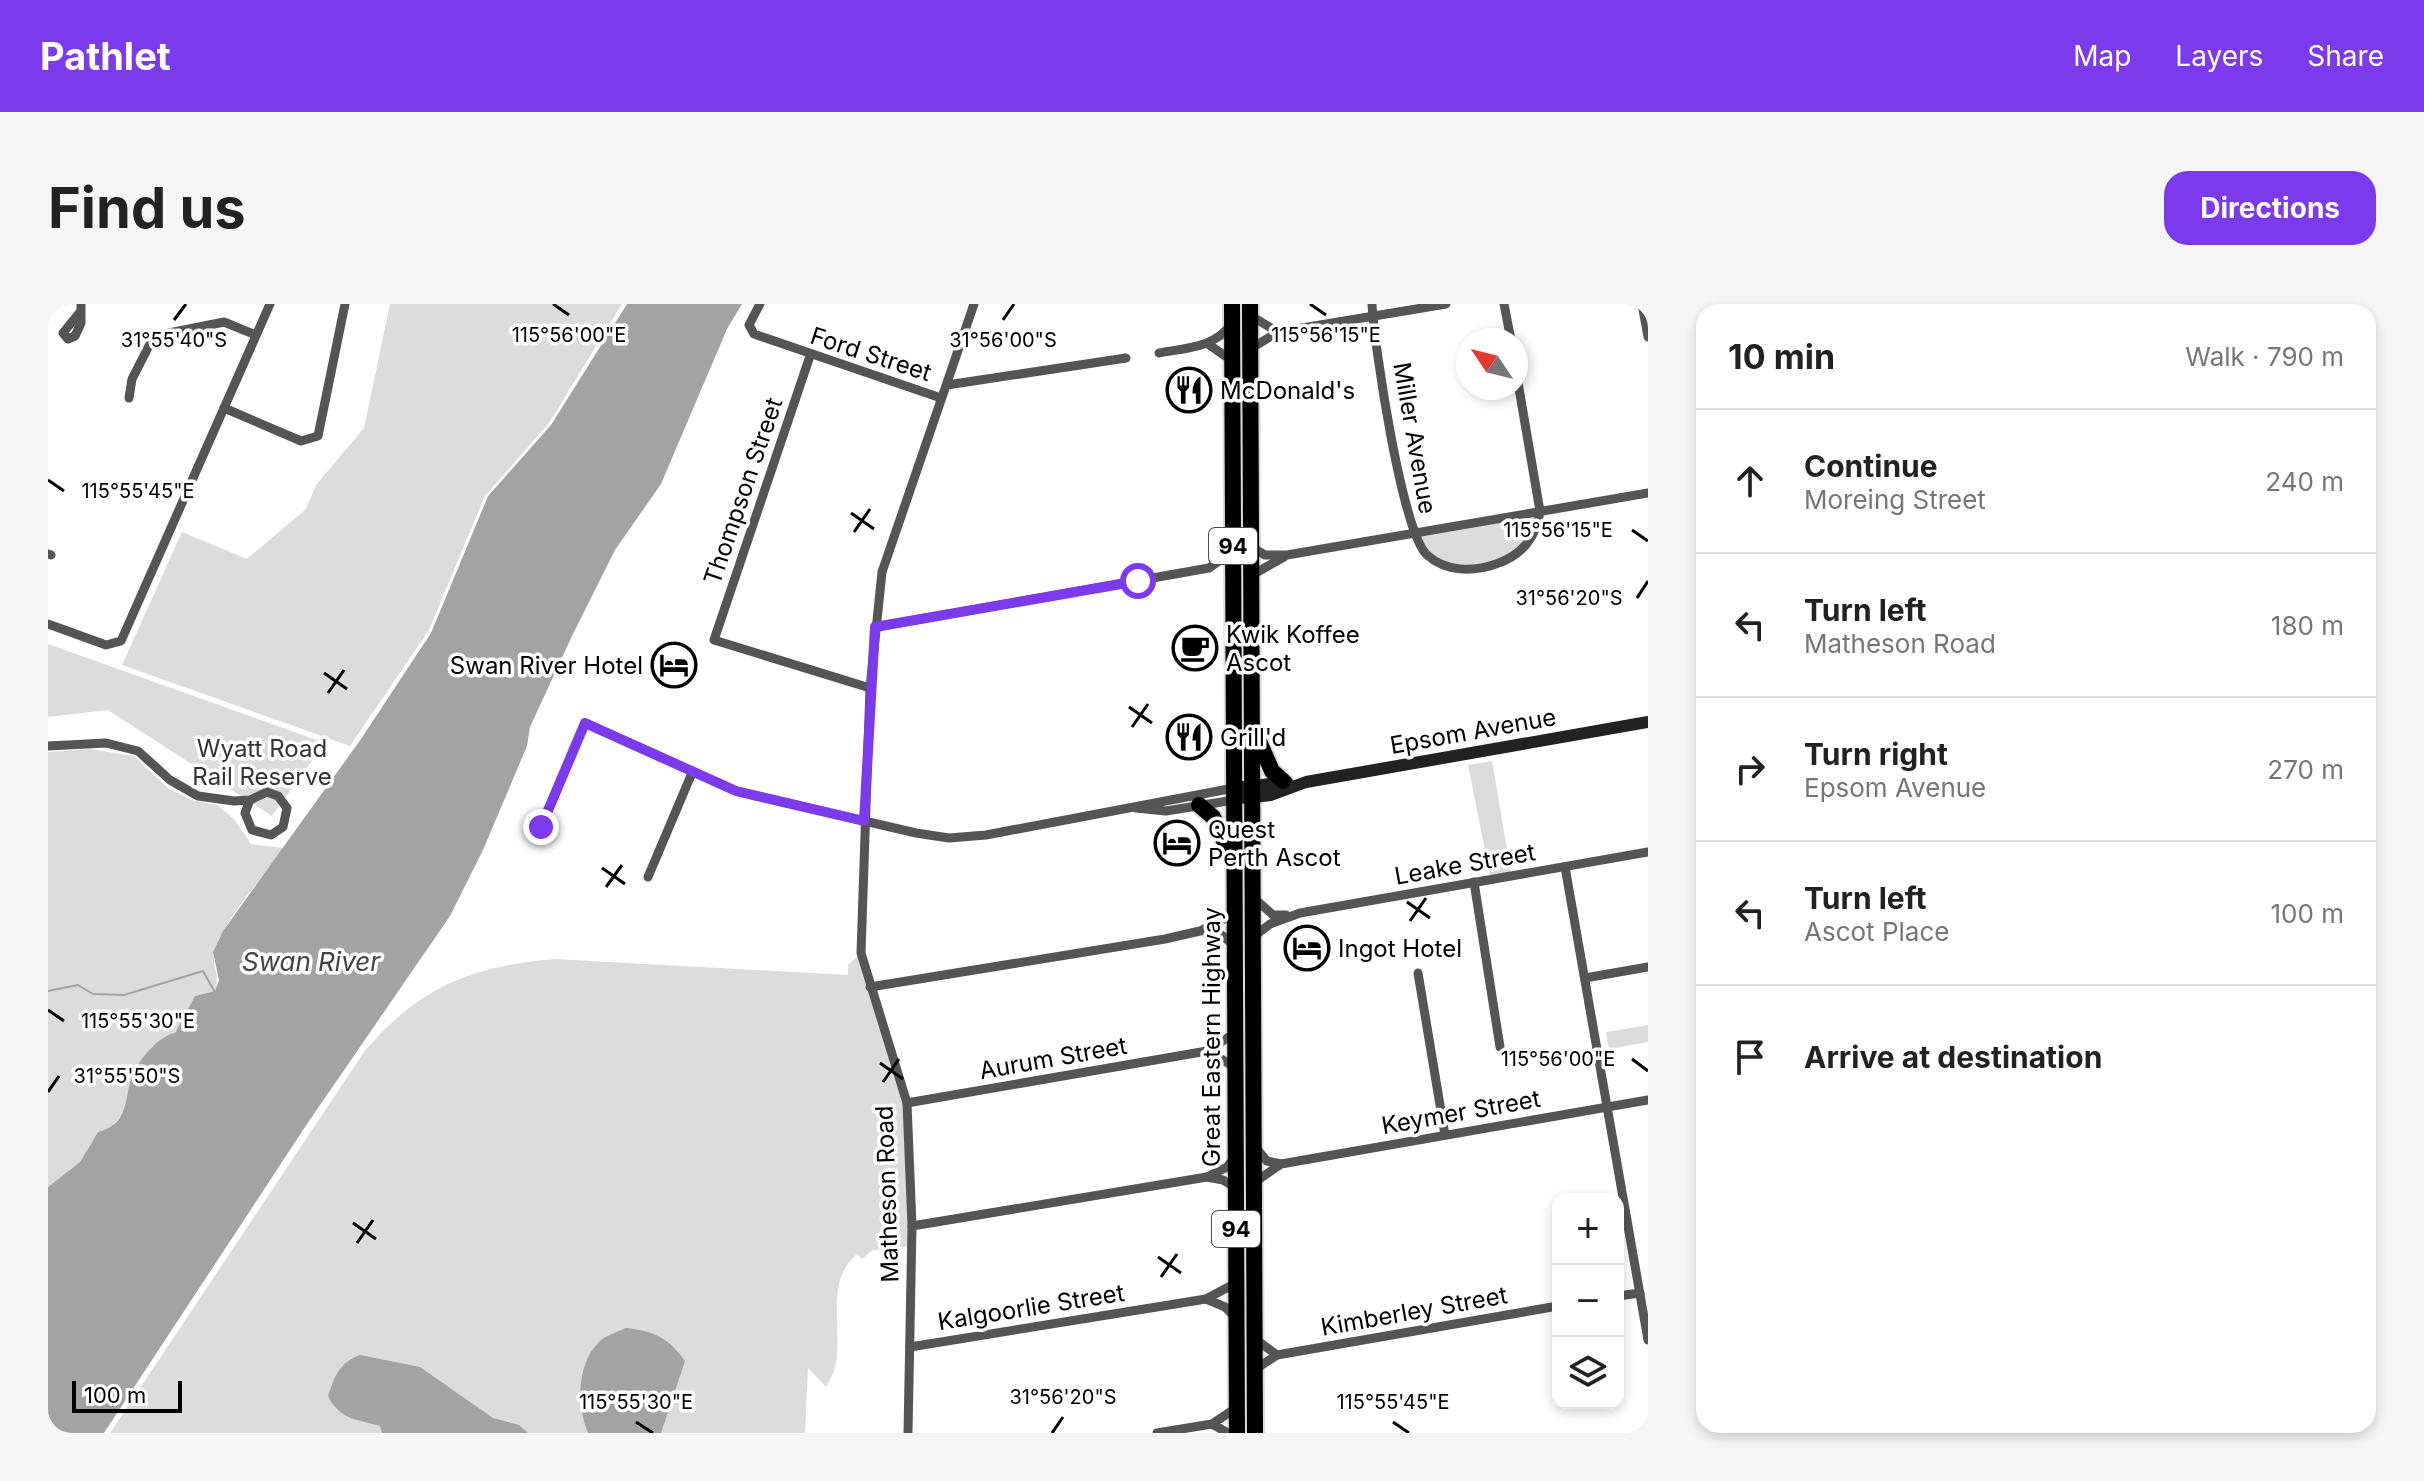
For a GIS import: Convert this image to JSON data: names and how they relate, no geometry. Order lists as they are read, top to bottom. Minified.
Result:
{"streets":{"highway":["94","Great Eastern Highway"],"street":["Ford Street","Miller Avenue","Thompson Street","Epsom Avenue","Leake Street","Aurum Street","Keymer Street","Matheson Road","Kalgoorlie Street","Kimberley Street"]},"crossings":[["Ford Street","Thompson Street"],["Ford Street","Matheson Road"],["Thompson Street","Matheson Road"],["94","Great Eastern Highway"],["Epsom Avenue","Great Eastern Highway"],["Epsom Avenue","Matheson Road"],["Leake Street","Great Eastern Highway"],["Great Eastern Highway","Aurum Street"],["Great Eastern Highway","Keymer Street"],["Great Eastern Highway","Kalgoorlie Street"],["Great Eastern Highway","Kimberley Street"],["Aurum Street","Matheson Road"],["Matheson Road","Kalgoorlie Street"]],"water":["Swan River"],"parks":["Wyatt Road Rail Reserve"],"places":{"restaurant":["McDonald's","Grill'd"],"cafe":["Kwik Koffee Ascot"],"hotel":["Swan River Hotel","Quest Perth Ascot","Ingot Hotel"]},"scale_bar":"100 m","north":"top left","page":{"header":"Pathlet","nav":["Map","Layers","Share"],"buttons":"Directions","title":"Find us","heading":["10 min","Walk · 790 m"],"list":[["Continue","Moreing Street","240 m"],["Turn left","Matheson Road","180 m"],["Turn right","Epsom Avenue","270 m"],["Turn left","Ascot Place","100 m"],"Arrive at destination"],"map_buttons":["+","−"],"scale":"100 m"},"coordinates":["115°56'15\"E","115°56'00\"E","31°55'40\"S","31°56'00\"S","115°55'45\"E","31°56'20\"S","115°55'30\"E","31°55'50\"S"]}
